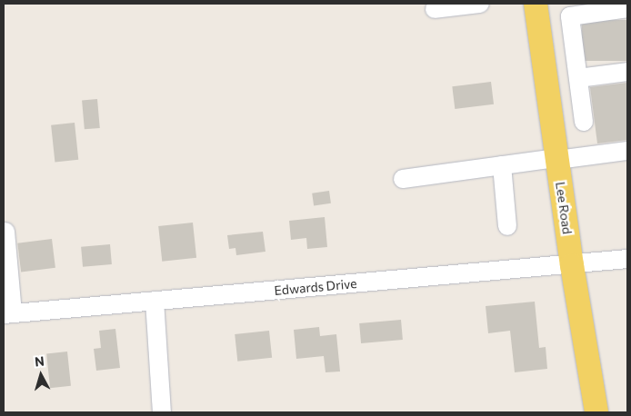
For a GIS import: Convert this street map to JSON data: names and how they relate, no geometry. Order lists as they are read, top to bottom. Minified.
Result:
{"streets":{"main road":["Lee Road"],"street":["Edwards Drive"]},"crossings":[["Lee Road","Edwards Drive"]],"north":"top"}
